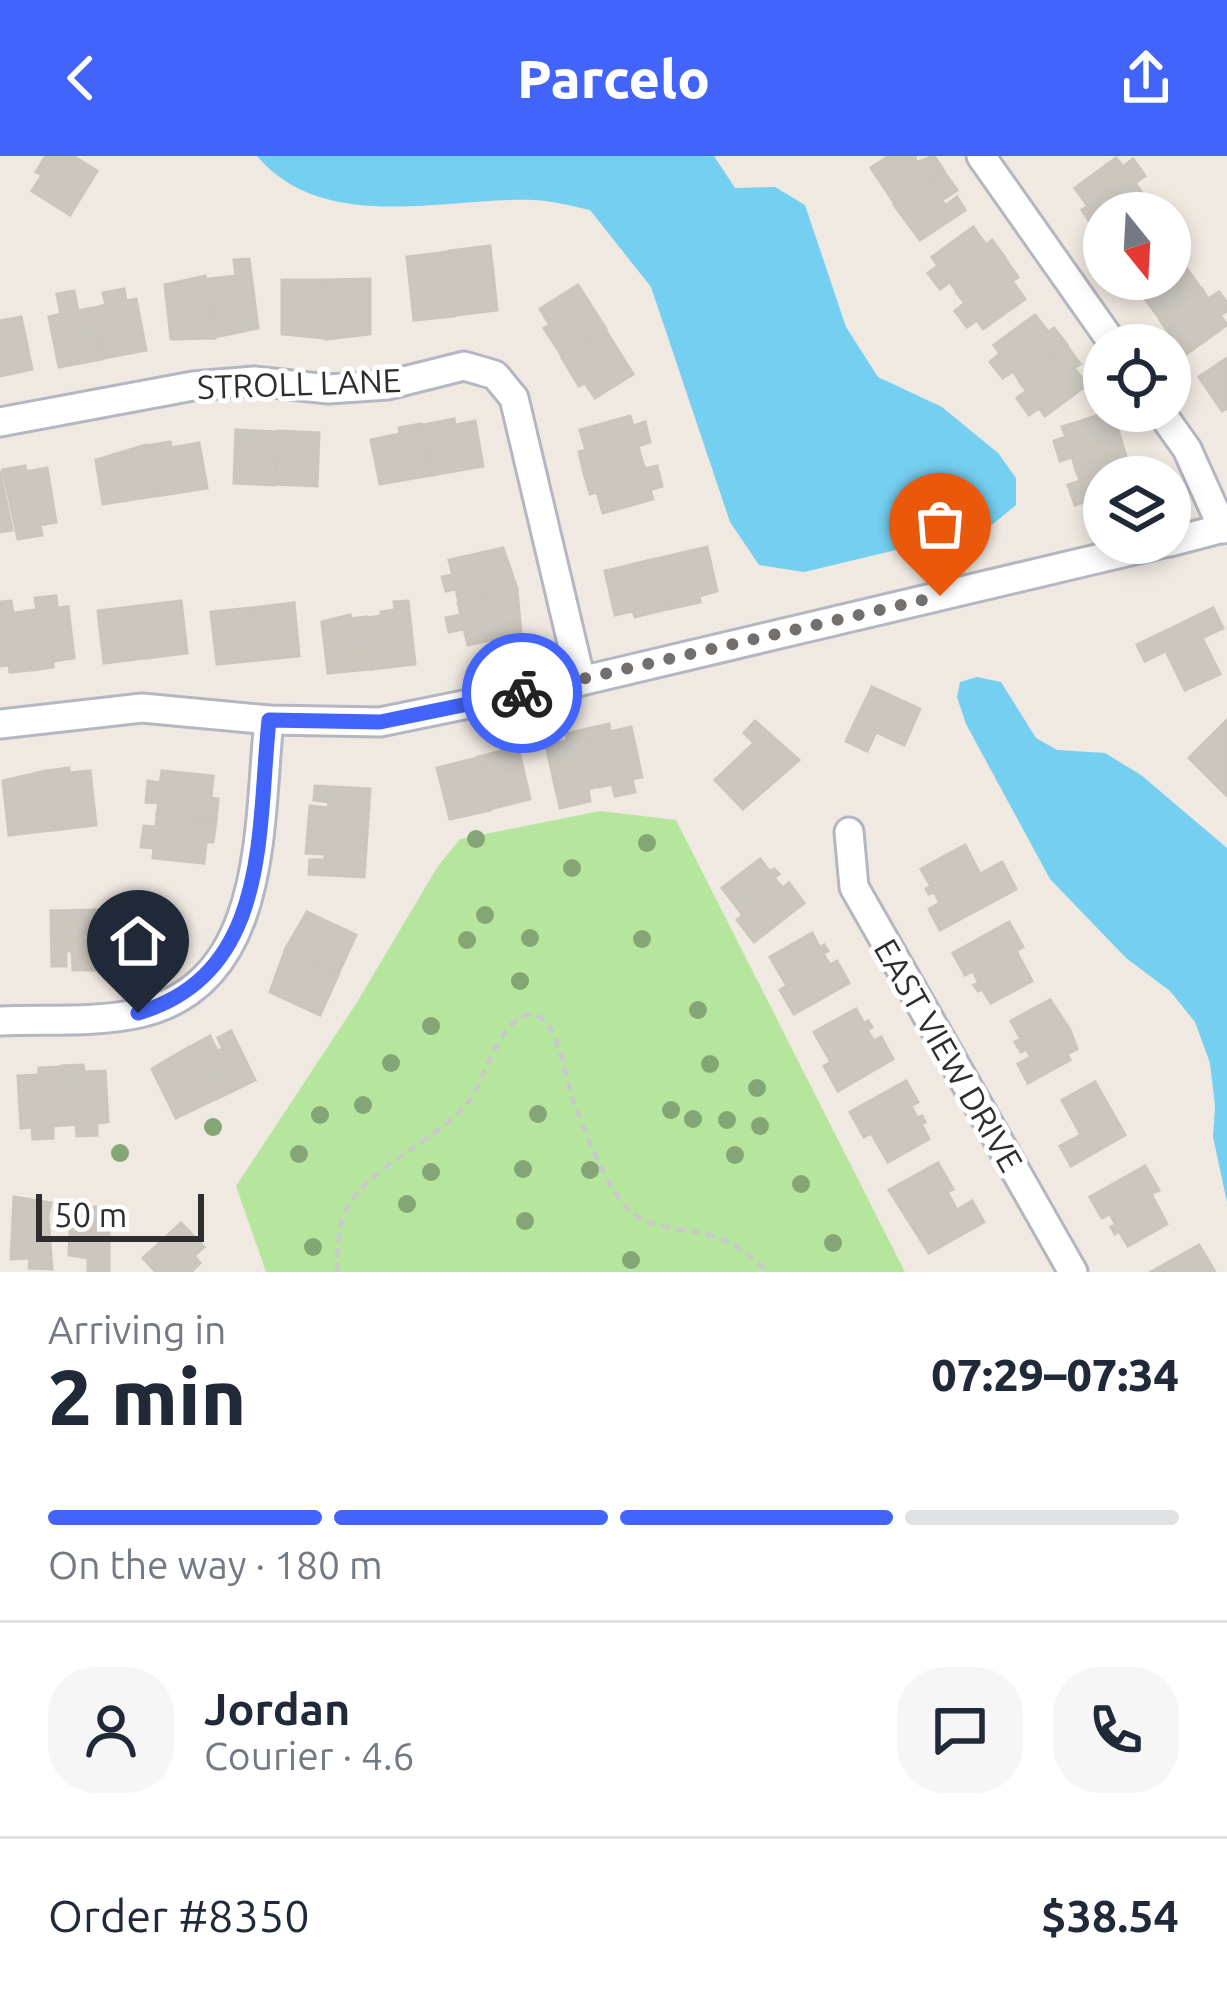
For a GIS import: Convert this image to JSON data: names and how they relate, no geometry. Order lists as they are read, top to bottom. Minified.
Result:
{"streets":{"street":["STROLL LANE","EAST VIEW DRIVE"]},"scale_bar":"50 m","north":"bottom","page":{"header":"Parcelo","scale":"50 m","heading":["2 min","Arriving in","07:29–07:34"],"panel":["Jordan","Courier · 4.6","Order #8350","$38.54"],"bar":"On the way · 180 m"}}
